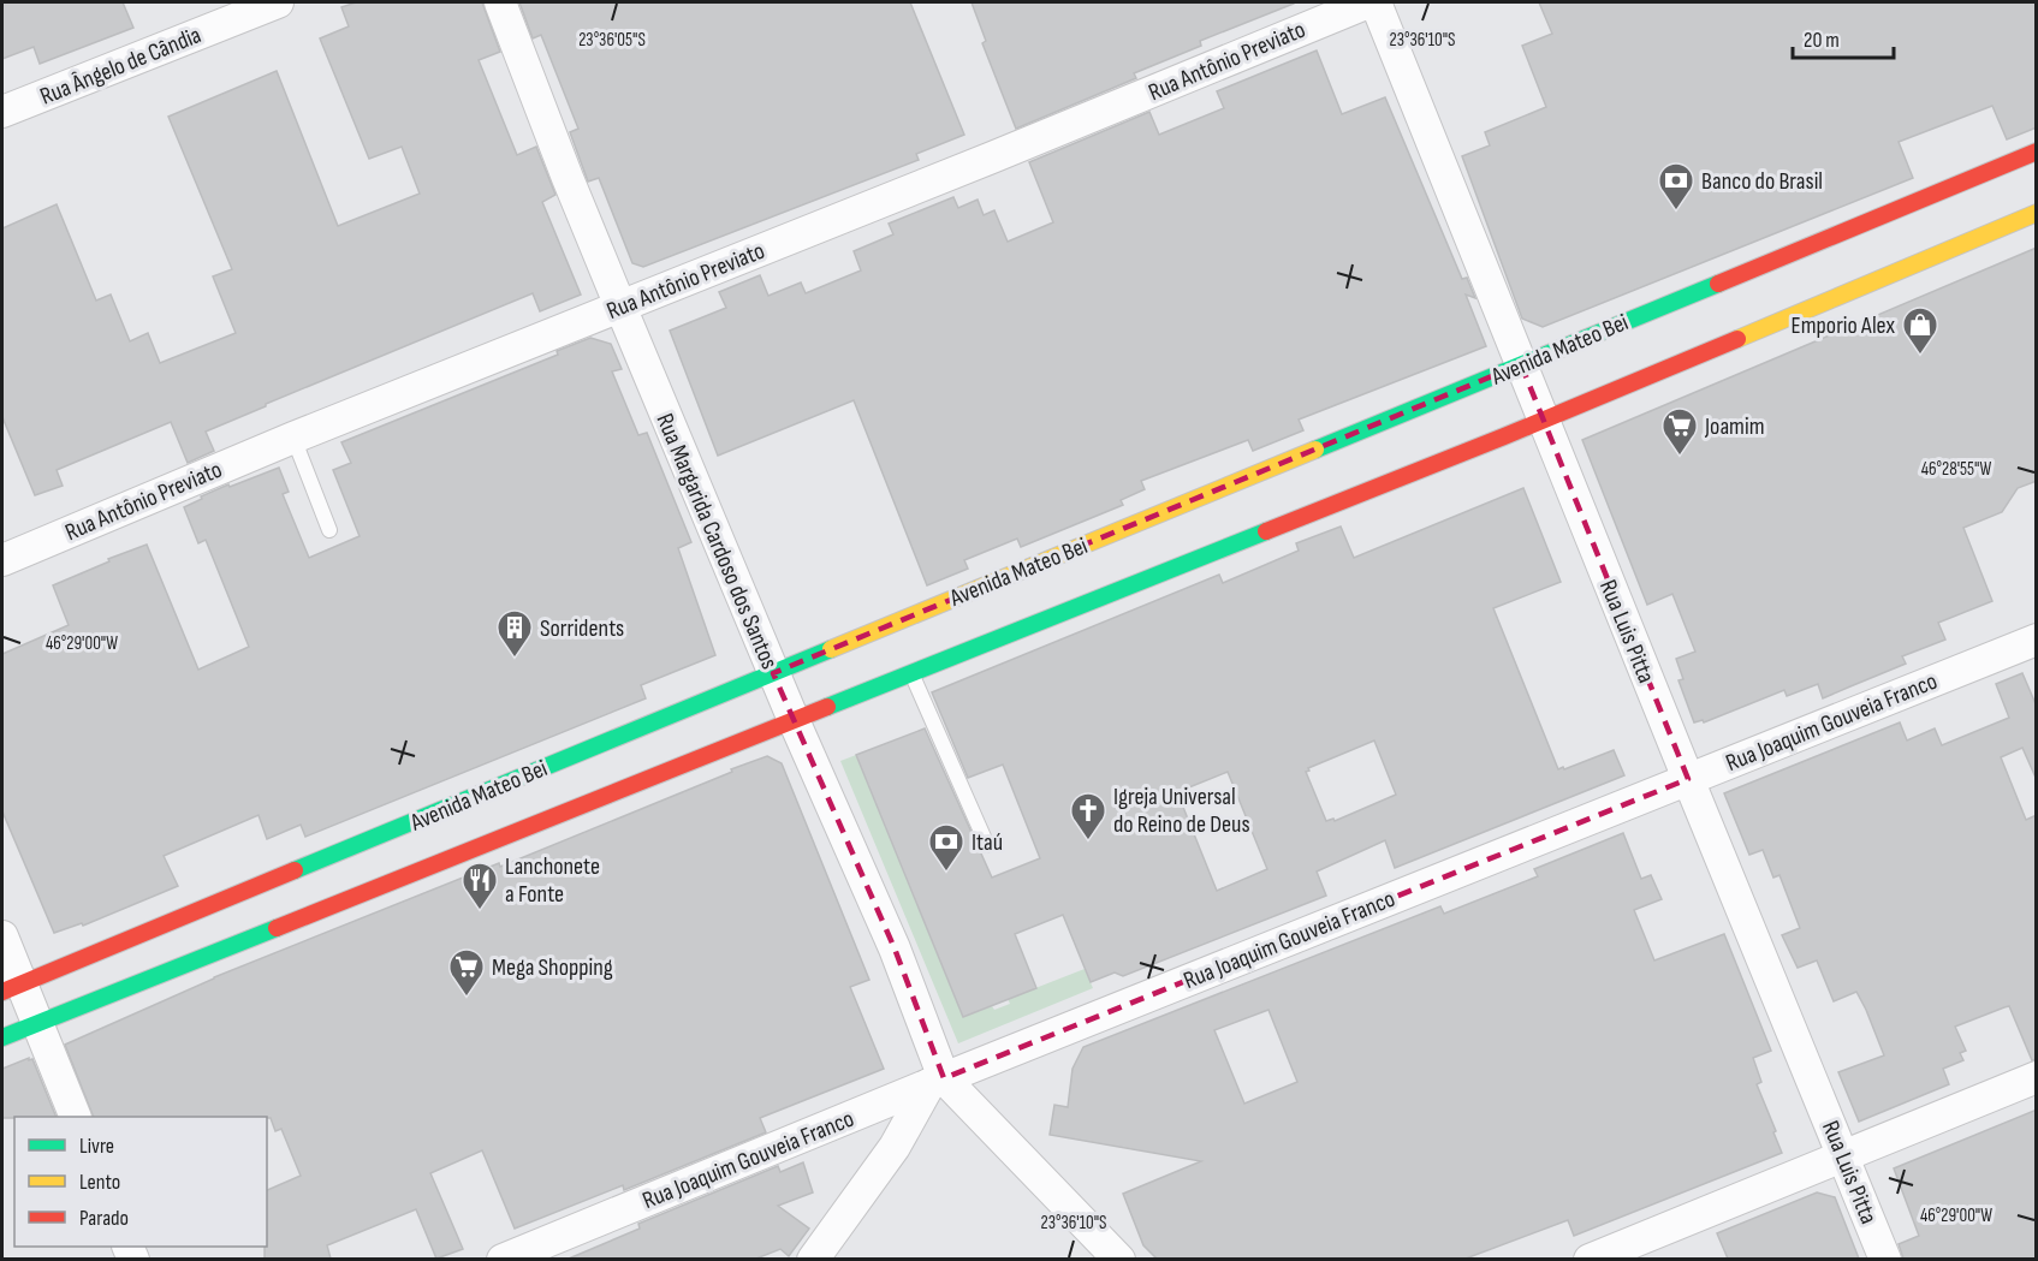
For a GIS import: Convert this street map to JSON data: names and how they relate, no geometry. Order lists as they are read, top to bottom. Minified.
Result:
{"streets":{"main road":["Avenida Mateo Bei"],"street":["Rua Antônio Previato","Rua Ângelo de Cândia","Rua Margarida Cardoso dos Santos","Rua Luis Pitta","Rua Joaquim Gouveia Franco"]},"crossings":[["Rua Antônio Previato","Rua Margarida Cardoso dos Santos"],["Avenida Mateo Bei","Rua Margarida Cardoso dos Santos"],["Avenida Mateo Bei","Rua Luis Pitta"],["Rua Margarida Cardoso dos Santos","Rua Joaquim Gouveia Franco"],["Rua Luis Pitta","Rua Joaquim Gouveia Franco"]],"places":{"bank":["Banco do Brasil","Itaú"],"shop":["Emporio Alex"],"supermarket":["Joamim","Mega Shopping"],"building":["Sorridents"],"church":["Igreja Universal do Reino de Deus"],"restaurant":["Lanchonete a Fonte"]},"legend":["Livre","Lento","Parado"],"scale_bar":"20 m","coordinates":["23°36'05\"S","23°36'10\"S","46°28'55\"W","46°29'00\"W"]}
